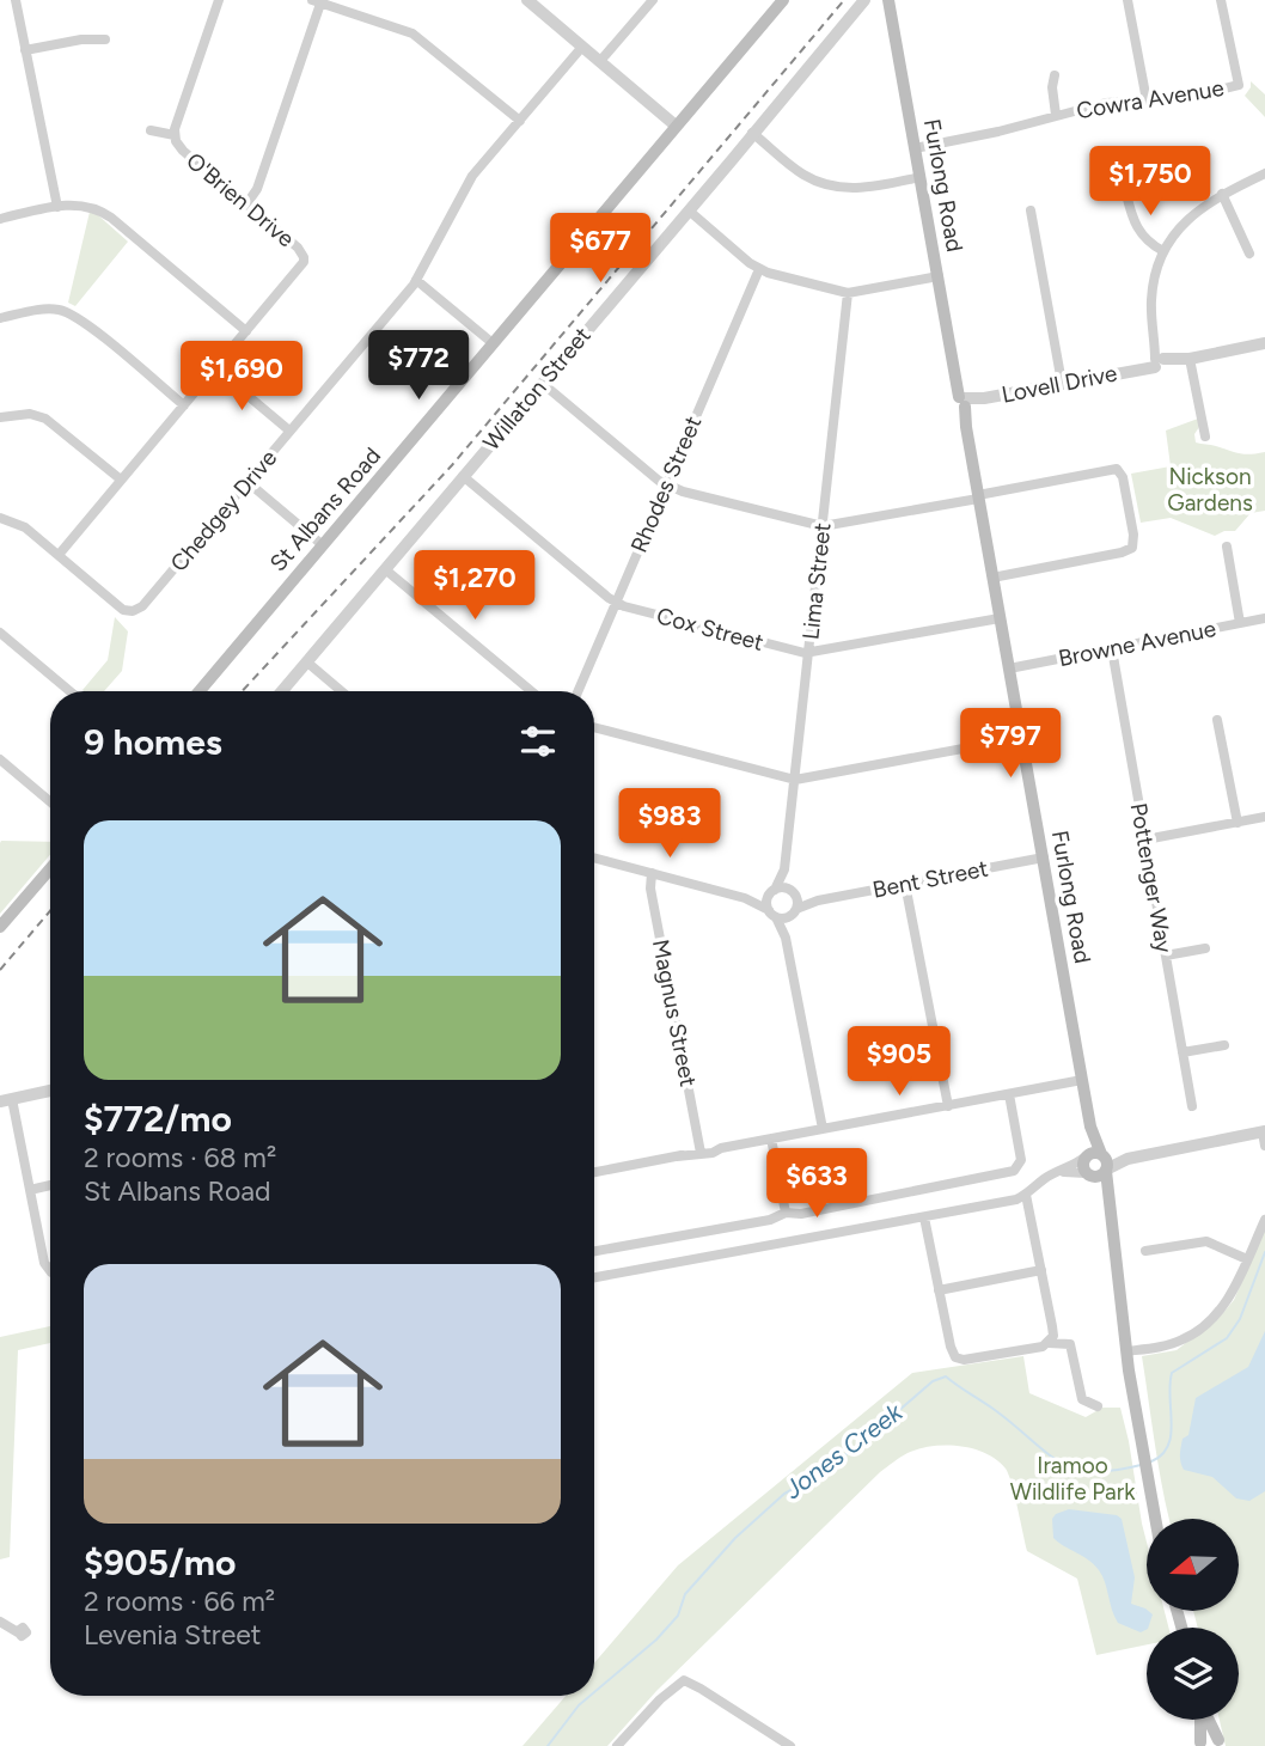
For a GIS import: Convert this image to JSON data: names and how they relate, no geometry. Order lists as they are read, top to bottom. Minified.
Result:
{"streets":{"main road":["Furlong Road","St Albans Road"],"street":["Cowra Avenue","O'Brien Drive","Lovell Drive","Willaton Street","Rhodes Street","Chedgey Drive","Lima Street","Cox Street","Browne Avenue","Pottenger Way","Bent Street","Magnus Street"]},"crossings":[["Cowra Avenue","Furlong Road"],["Furlong Road","Lovell Drive"],["Furlong Road","Cox Street"],["Furlong Road","Browne Avenue"],["Furlong Road","Bent Street"],["Willaton Street","Cox Street"],["Rhodes Street","Cox Street"],["Lima Street","Cox Street"],["Lima Street","Bent Street"],["Browne Avenue","Pottenger Way"]],"water":["Jones Creek"],"parks":["Nickson Gardens","Iramoo Wildlife Park"],"north":"left","page":{"price":["$1,750","$677","$772","$1,690","$1,270","$797","$983","$905","$633"],"heading":"9 homes","list":[{"name":"$772/mo","note":"2 rooms · 68 m² · St Albans Road"},{"name":"$905/mo","note":"2 rooms · 66 m² · Levenia Street"}]}}
